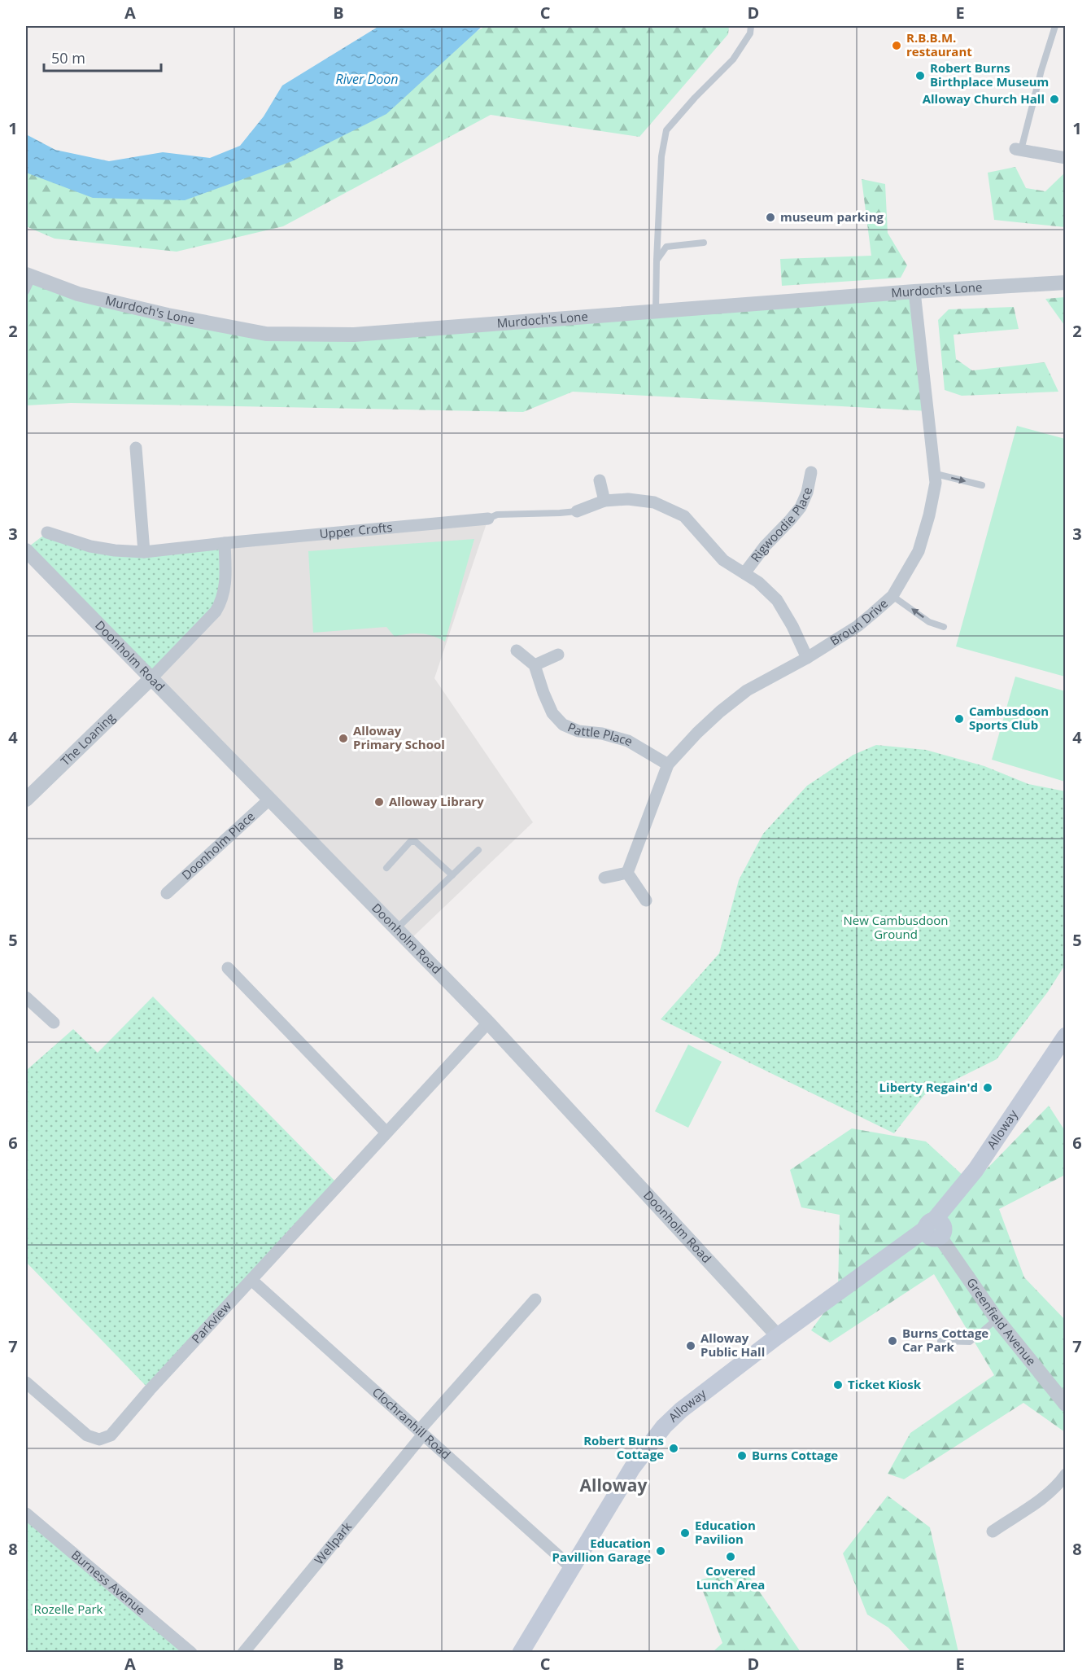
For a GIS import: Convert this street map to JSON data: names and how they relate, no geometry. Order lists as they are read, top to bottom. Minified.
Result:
{"streets":{"main road":["Alloway"],"street":["Murdoch's Lone","Rigwoodie Place","Upper Crofts","Broun Drive","Doonholm Road","Pattle Place","The Loaning","Doonholm Place","Parkview","Greenfield Avenue","Clochranhill Road","Wellpark","Burness Avenue"]},"crossings":[["Murdoch's Lone","Broun Drive"],["Rigwoodie Place","Broun Drive"],["Broun Drive","Pattle Place"],["Doonholm Road","The Loaning"],["Doonholm Road","Doonholm Place"],["Doonholm Road","Alloway"],["Doonholm Road","Parkview"],["Alloway","Greenfield Avenue"],["Alloway","Clochranhill Road"],["Parkview","Clochranhill Road"],["Clochranhill Road","Wellpark"]],"districts":["Alloway"],"water":["River Doon"],"parks":["New Cambusdoon Ground","Rozelle Park"],"places":["R.B.B.M. restaurant","Robert Burns Birthplace Museum","Alloway Church Hall","museum parking","Cambusdoon Sports Club","Alloway Primary School","Alloway Library","Liberty Regain'd","Burns Cottage Car Park","Alloway Public Hall","Ticket Kiosk","Robert Burns Cottage","Burns Cottage","Education Pavilion","Education Pavillion Garage","Covered Lunch Area"],"scale_bar":"50 m","grid":{"columns":["A","B","C","D","E"],"rows":["1","2","3","4","5","6","7","8"]}}
